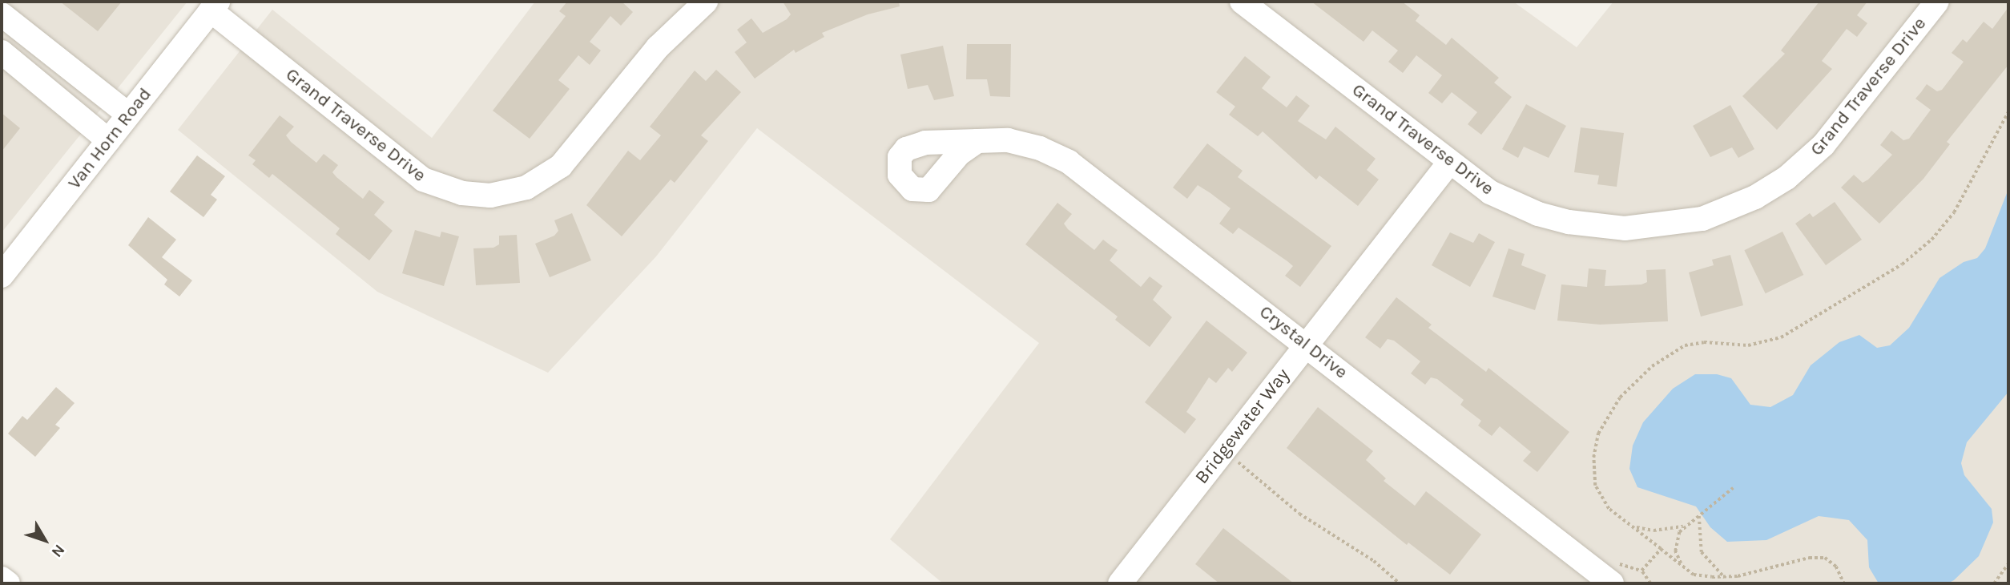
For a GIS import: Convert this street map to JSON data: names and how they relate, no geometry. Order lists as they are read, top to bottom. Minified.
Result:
{"streets":{"street":["Grand Traverse Drive","Van Horn Road","Crystal Drive","Bridgewater Way"]},"crossings":[["Grand Traverse Drive","Van Horn Road"],["Grand Traverse Drive","Bridgewater Way"],["Crystal Drive","Bridgewater Way"]],"north":"bottom right"}
